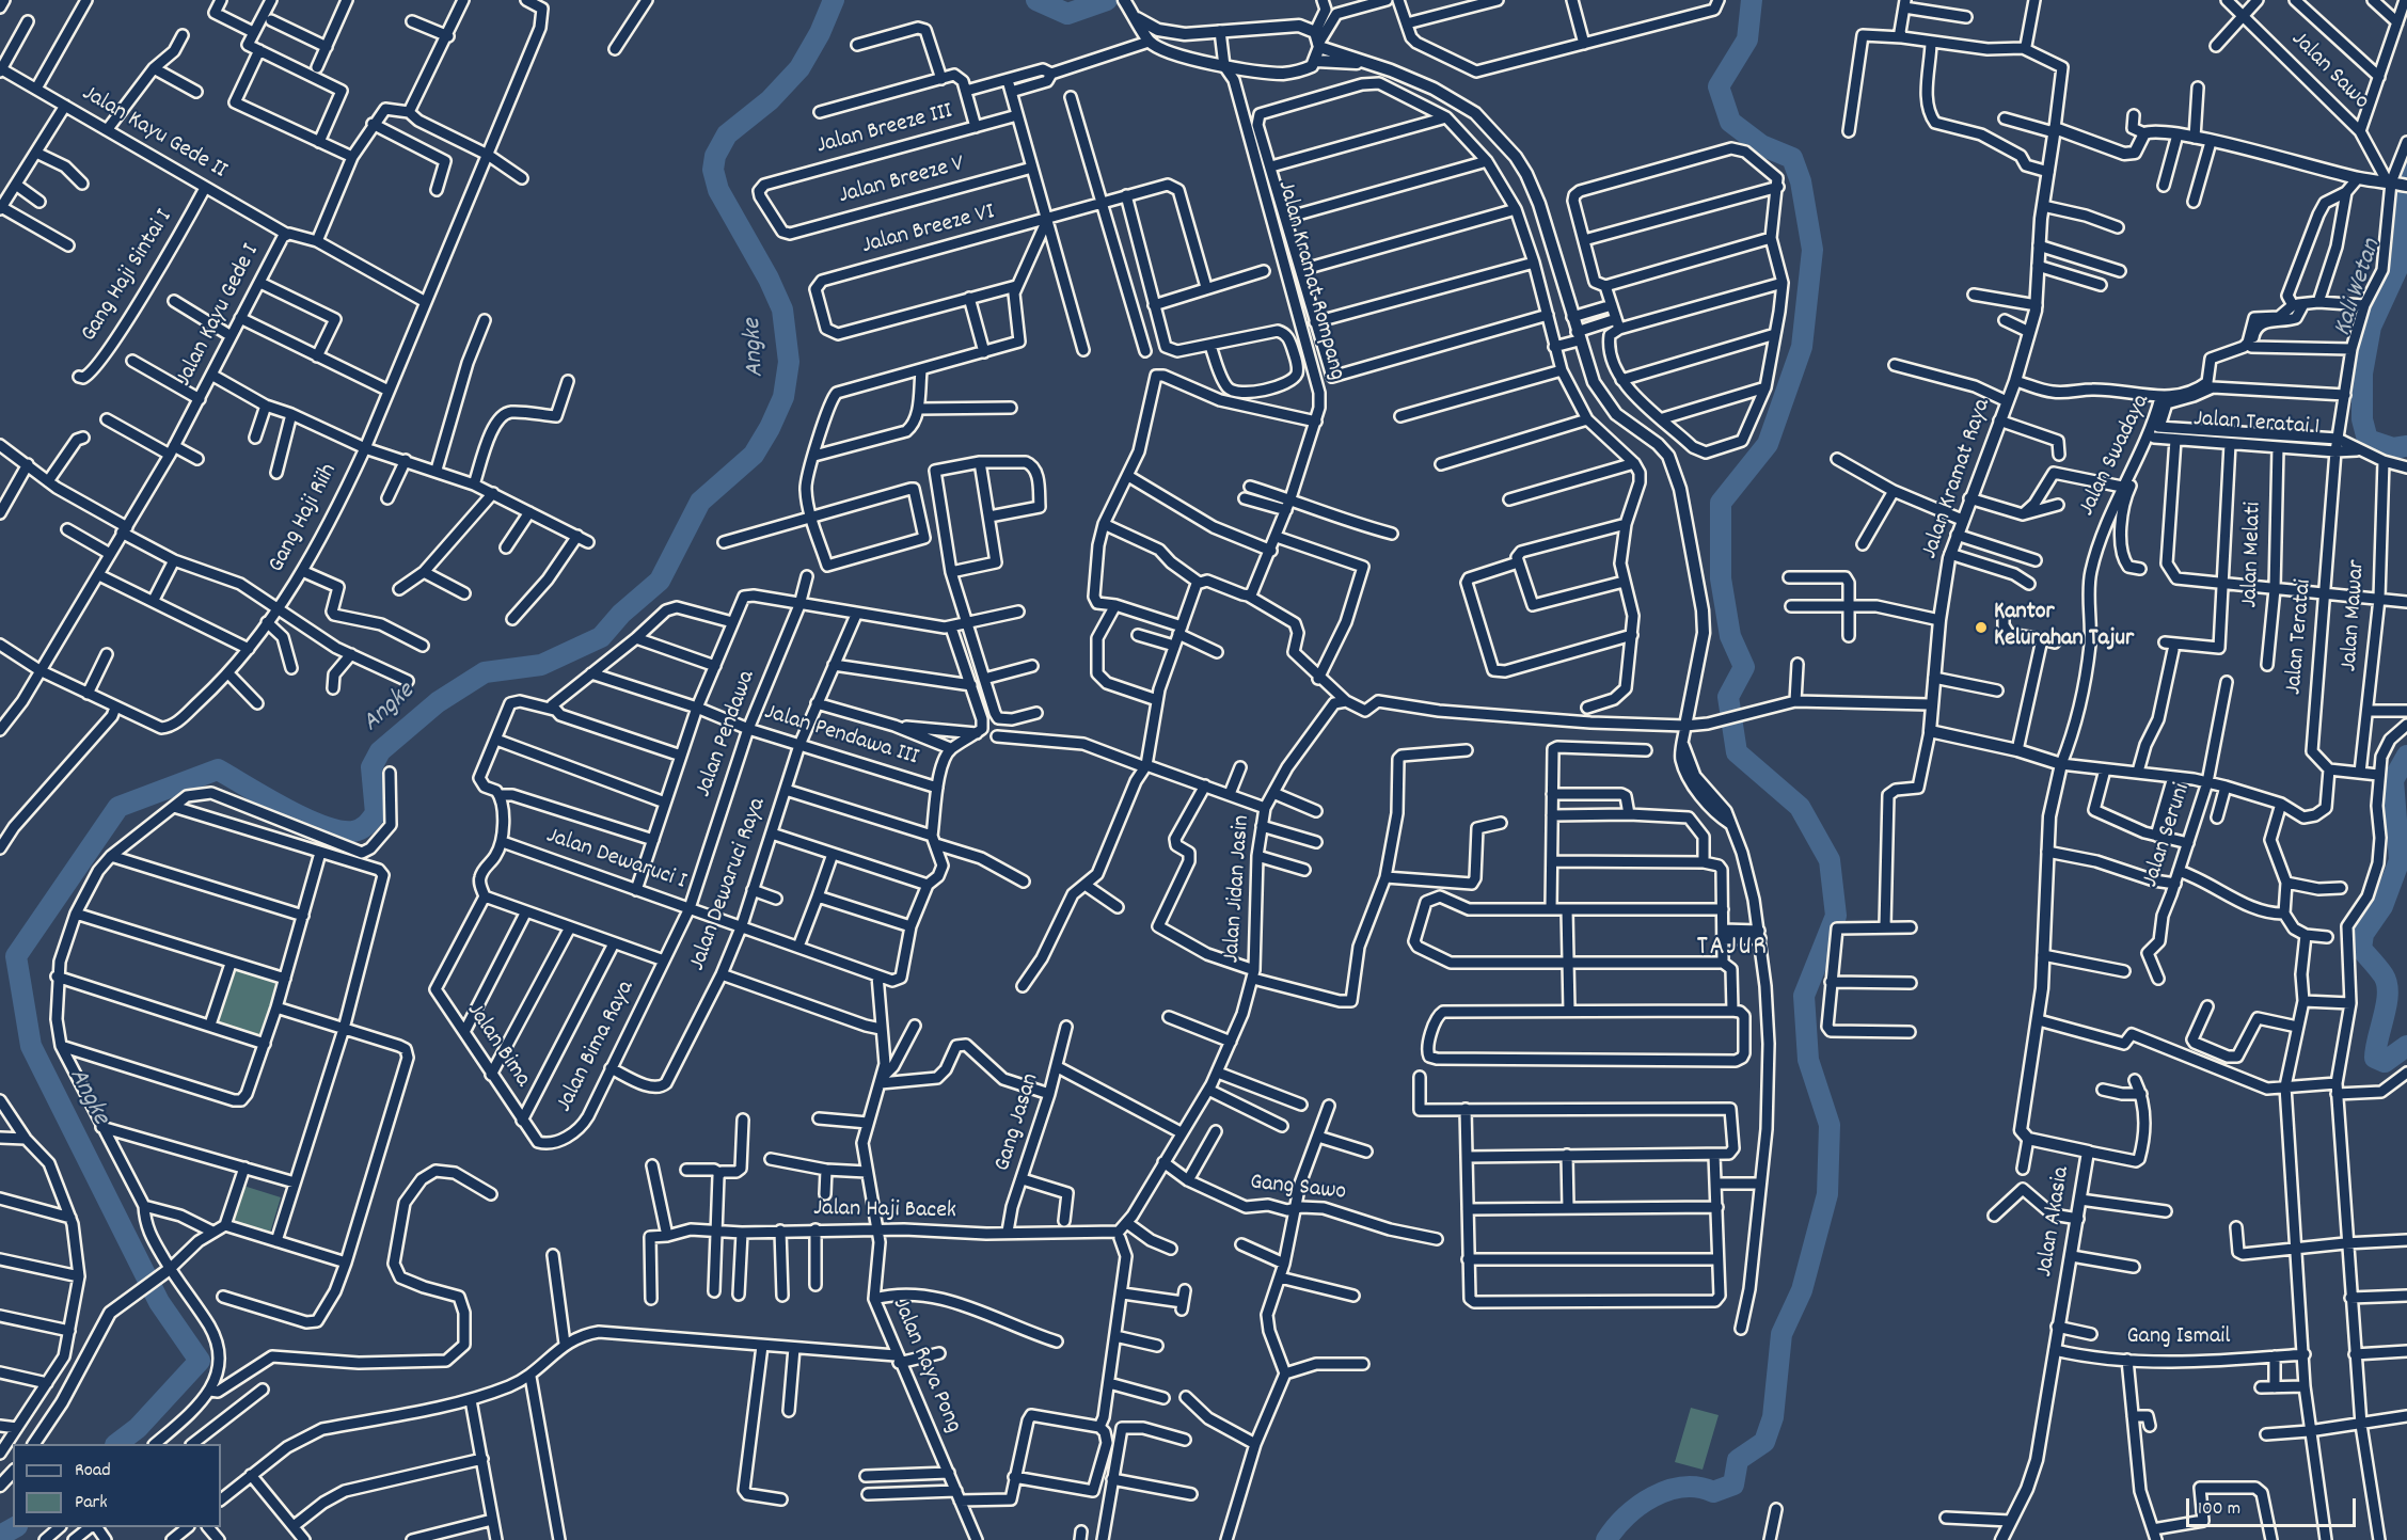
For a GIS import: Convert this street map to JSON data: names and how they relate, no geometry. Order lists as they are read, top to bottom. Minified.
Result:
{"streets":{"street":["Jalan Sawo","Jalan Breeze III","Jalan Kayu Gede II","Jalan Breeze V","Jalan Breeze VI","Gang Haji Sintai I","Jalan Kramat Rompang","Jalan Kayu Gede I","Jalan Teratai 1","Jalan Swadaya","Jalan Kramat Raya","Gang Haji Riih","Jalan Melati","Jalan Mawar","Jalan Teratai","Jalan Pendawa","Jalan Pendawa III","Jalan Seruni","Jalan Dewaruci I","Jalan Dewaruci Raya","Jalan Jidan Jasin","Jalan Bima","Jalan Bima Raya","Gang Jasan","Gang Sawo","Jalan Haji Bacek","Jalan Akasia","Gang Ismail","Jalan Raya Pong"]},"crossings":[["Jalan Sawo","Jalan Teratai"],["Jalan Breeze III","Jalan Breeze V"],["Jalan Kayu Gede II","Gang Haji Sintai I"],["Jalan Kayu Gede II","Jalan Kayu Gede I"],["Jalan Kayu Gede I","Gang Haji Riih"],["Jalan Teratai 1","Jalan Melati"],["Jalan Teratai 1","Jalan Mawar"],["Jalan Teratai 1","Jalan Teratai"],["Jalan Swadaya","Jalan Akasia"],["Jalan Pendawa","Jalan Pendawa III"],["Jalan Pendawa","Jalan Dewaruci I"],["Jalan Pendawa","Jalan Bima Raya"],["Jalan Pendawa III","Jalan Dewaruci Raya"],["Jalan Dewaruci I","Jalan Dewaruci Raya"],["Jalan Dewaruci I","Jalan Bima Raya"],["Jalan Dewaruci I","Jalan Raya Pong"],["Jalan Dewaruci Raya","Jalan Bima Raya"],["Jalan Jidan Jasin","Gang Sawo"],["Jalan Jidan Jasin","Jalan Haji Bacek"],["Jalan Bima","Jalan Bima Raya"],["Gang Jasan","Jalan Haji Bacek"],["Jalan Haji Bacek","Jalan Raya Pong"],["Jalan Akasia","Gang Ismail"]],"districts":["TAJUR"],"water":["Kali Wetan","Angke"],"places":["Kantor Kelurahan Tajur"],"legend":["Road","Park"],"scale_bar":"100 m"}
